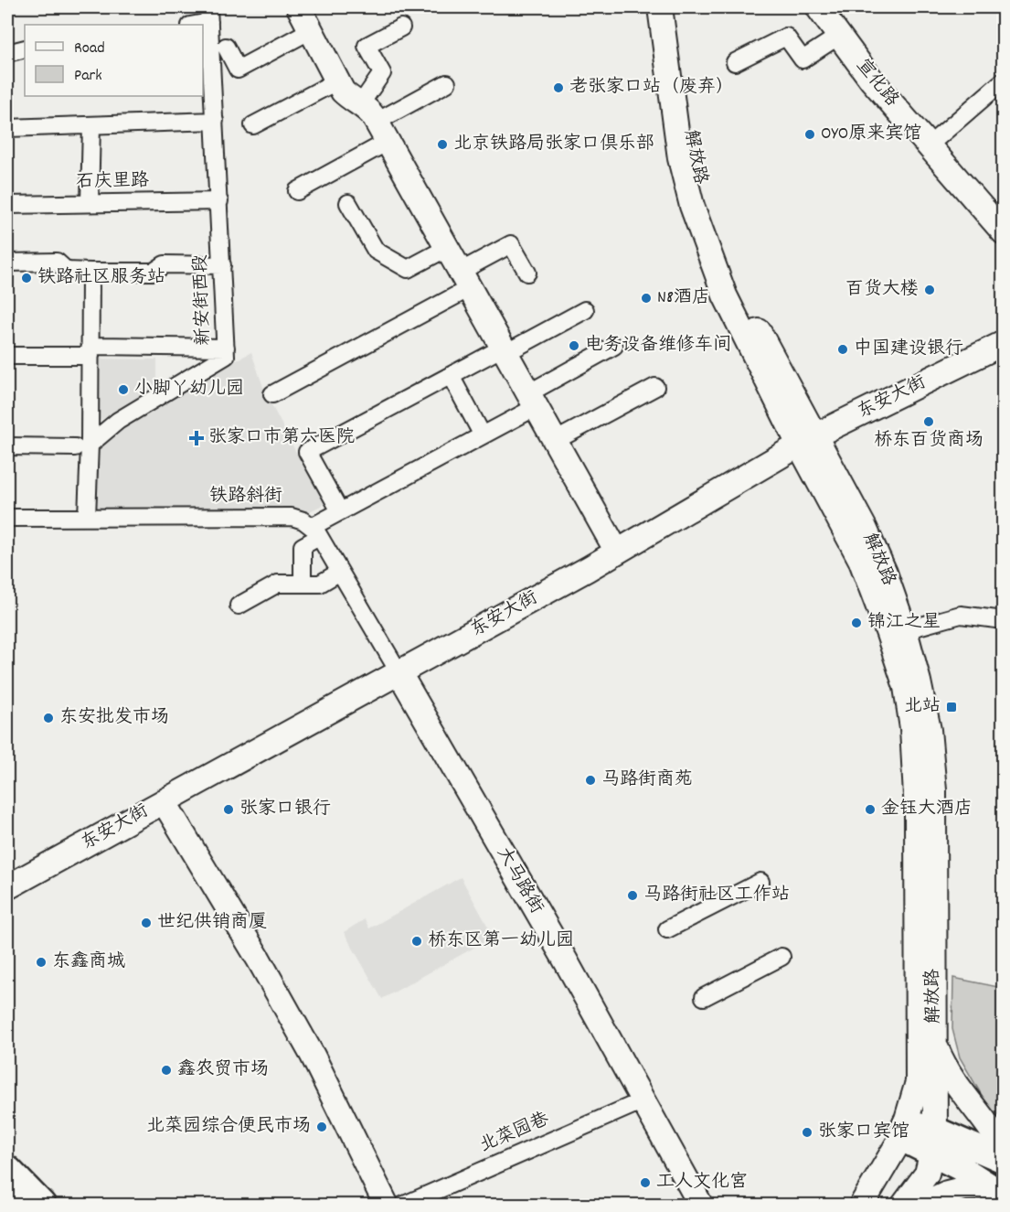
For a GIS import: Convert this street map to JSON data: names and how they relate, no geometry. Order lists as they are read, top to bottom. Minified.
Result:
{"streets":{"main road":["宣化路","解放路","东安大街","大马路街"],"street":["石庆里路","新安街西段","铁路斜街","北菜园巷"]},"crossings":[["解放路","东安大街"],["石庆里路","新安街西段"],["东安大街","大马路街"],["大马路街","北菜园巷"]],"places":{"other":["老张家口站（废弃）","OYO原来宾馆","北京铁路局张家口俱乐部","铁路社区服务站","百货大楼","N8酒店","电务设备维修车间","中国建设银行","小脚丫幼儿园","桥东百货商场","锦江之星","东安批发市场","马路街商苑","张家口银行","金钰大酒店","马路街社区工作站","世纪供销商厦","桥东区第一幼儿园","东鑫商城","鑫农贸市场","北菜园综合便民市场","张家口宾馆","工人文化宫"],"health":["张家口市第六医院"],"transit":["北站"]},"legend":["Road","Park"]}
